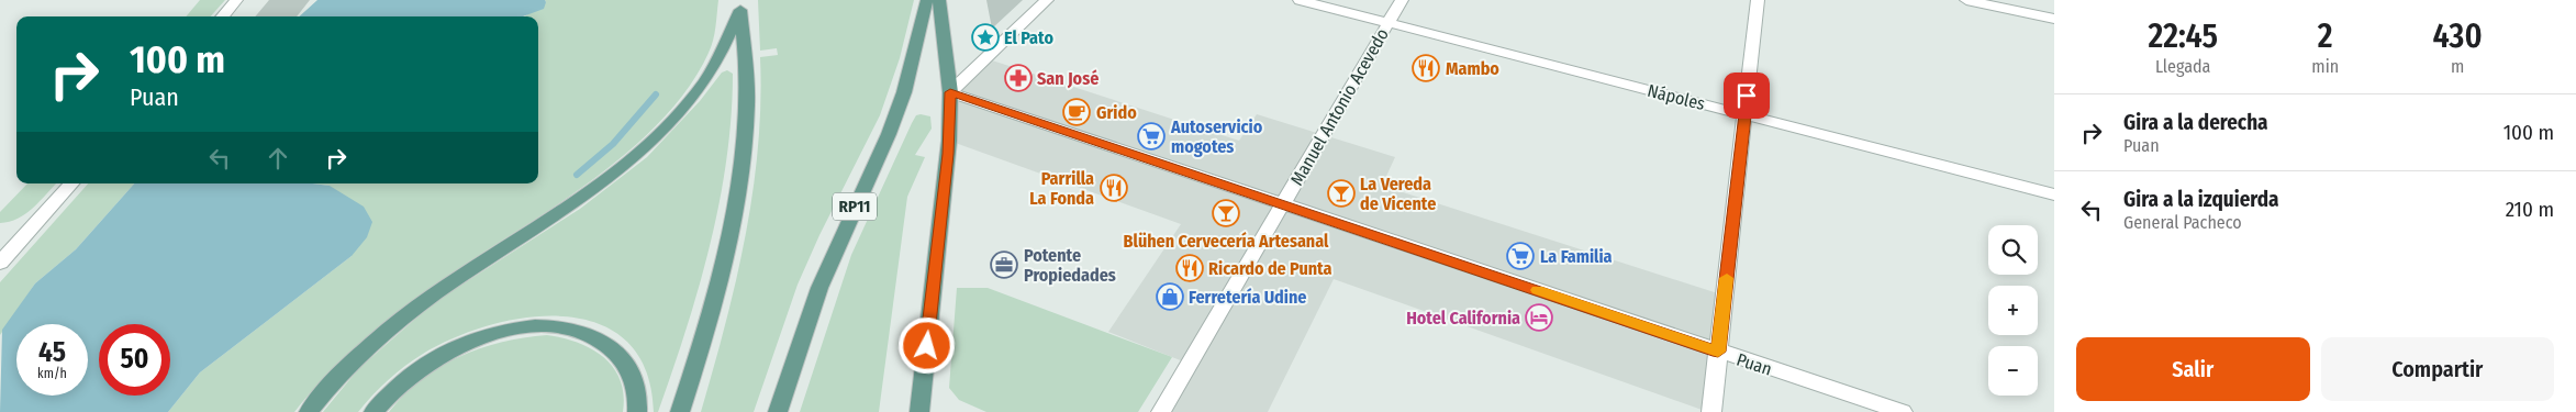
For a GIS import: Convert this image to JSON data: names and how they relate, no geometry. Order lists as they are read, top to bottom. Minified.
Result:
{"streets":{"main road":["RP11"],"street":["Nápoles","Manuel Antonio Acevedo","Puan"]},"crossings":[["Nápoles","Manuel Antonio Acevedo"],["Manuel Antonio Acevedo","Puan"]],"places":{"place":["El Pato"],"restaurant":["Mambo","Parrilla La Fonda","Ricardo de Punta"],"pharmacy":["San José"],"cafe":["Grido"],"supermarket":["Autoservicio mogotes","La Familia"],"bar":["La Vereda de Vicente","Blühen Cervecería Artesanal"],"office":["Potente Propiedades"],"shop":["Ferretería Udine"],"hotel":["Hotel California"]},"page":{"eta":["22:45","Llegada","2","min","430","m"],"turn":["100 m","Puan"],"list":[{"name":"Gira a la derecha","note":"Puan","value":"100 m"},{"name":"Gira a la izquierda","note":"General Pacheco","value":"210 m"}],"map_buttons":["+","−"],"speed":"45 km/h","limit":"50","buttons":["Salir","Compartir"]}}
